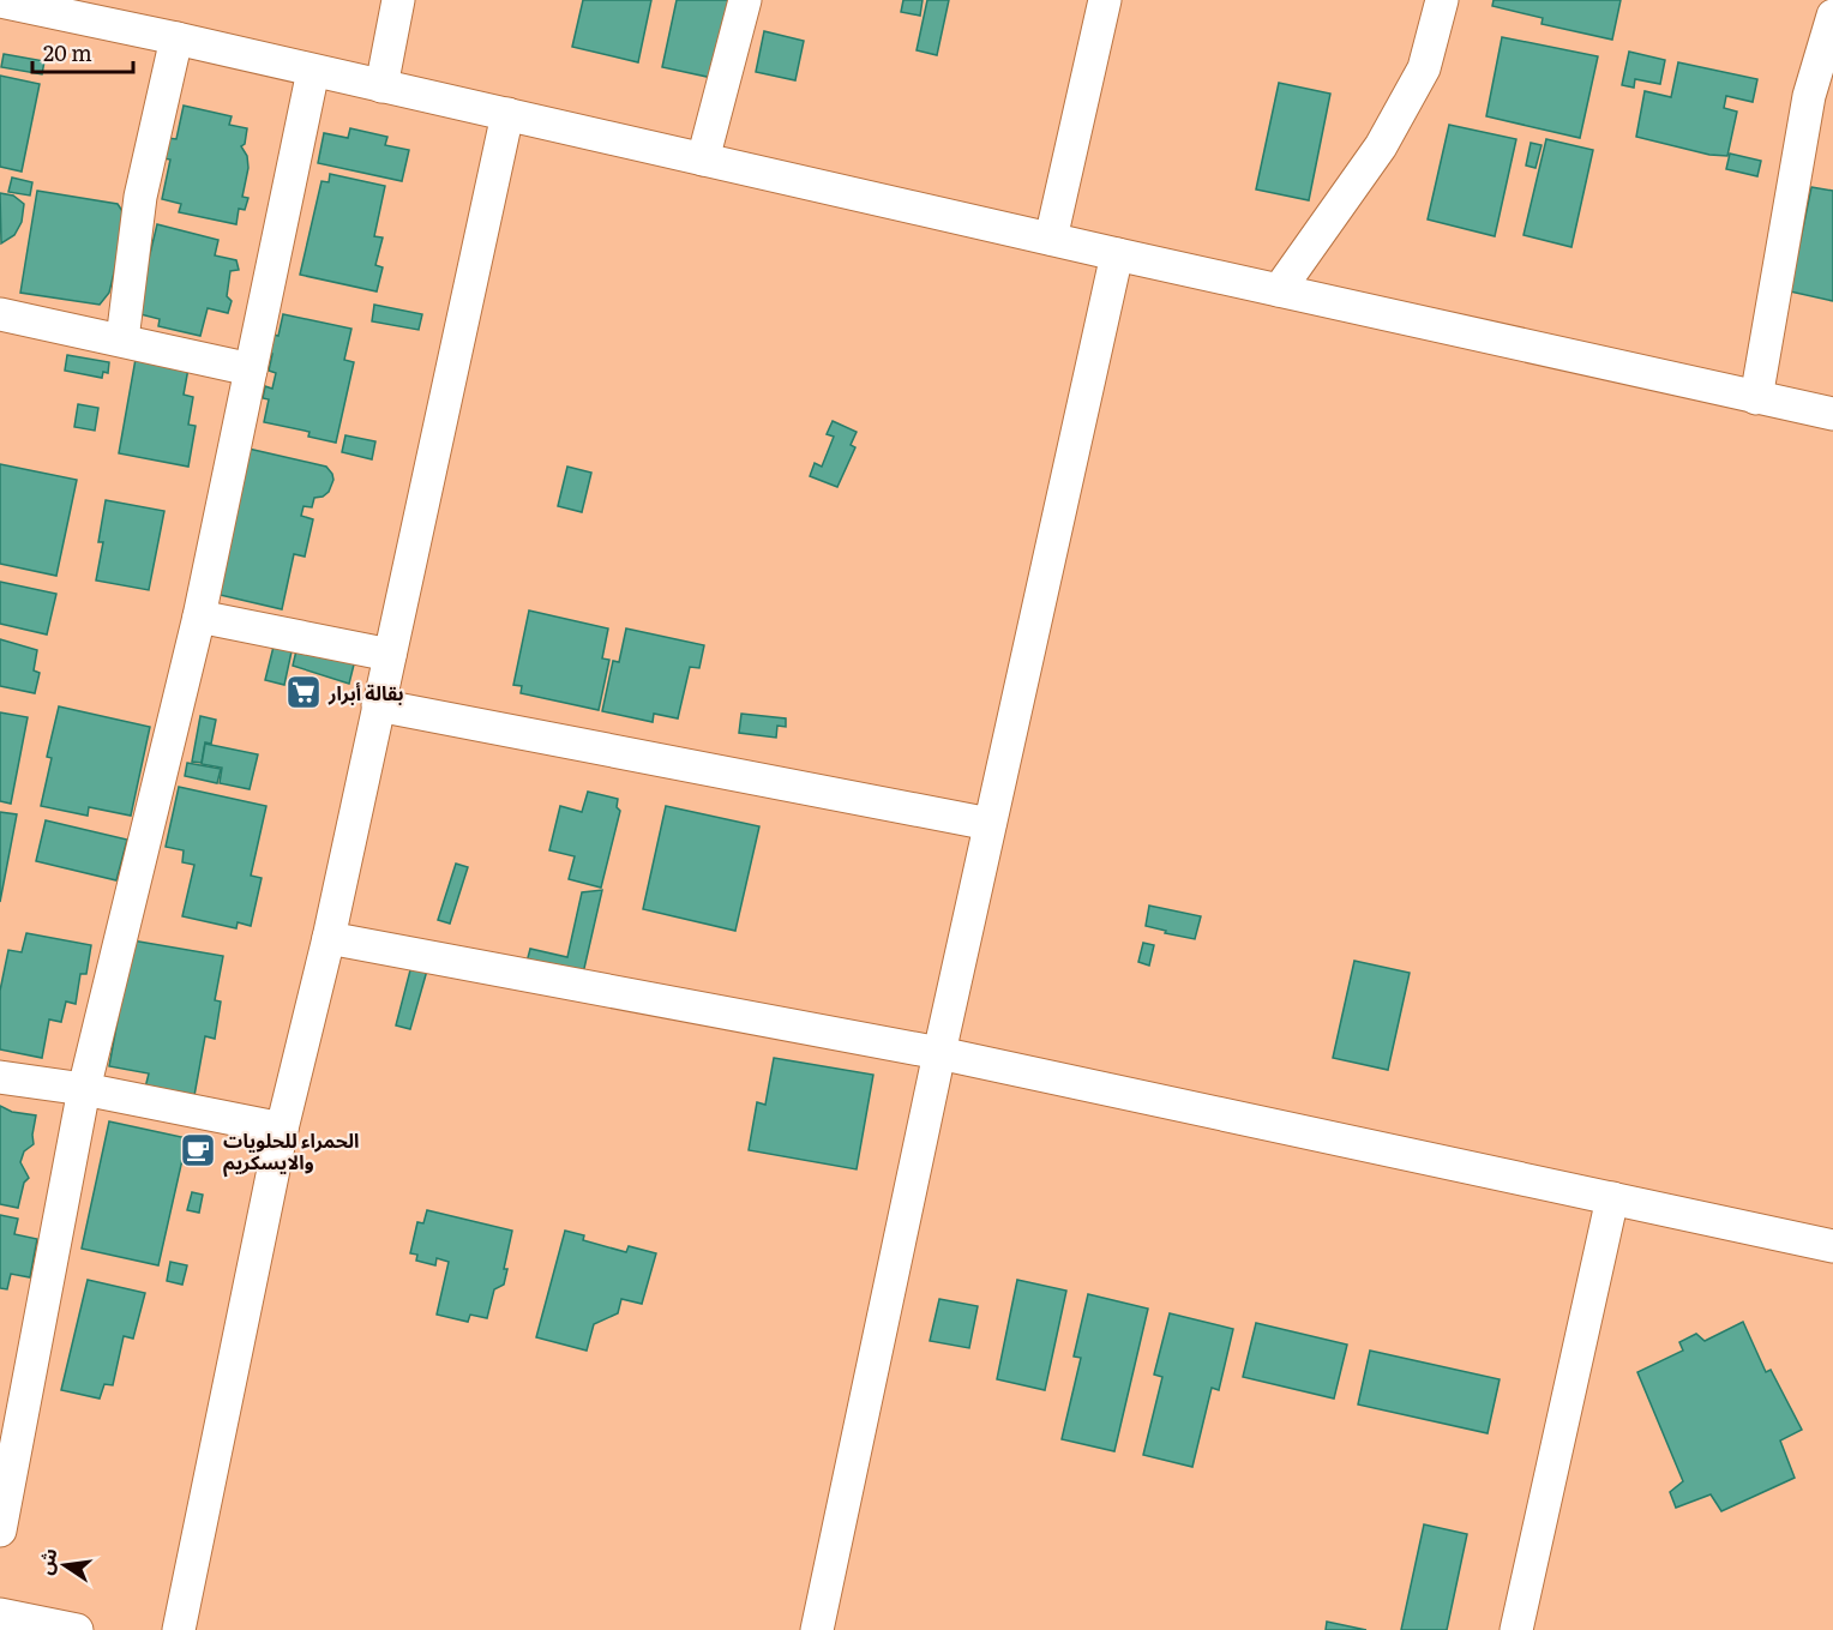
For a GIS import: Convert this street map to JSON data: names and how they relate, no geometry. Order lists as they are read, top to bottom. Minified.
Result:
{"places":{"supermarket":["بقالة أبرار"],"cafe":["الحمراء للحلويات والايسكريم"]},"scale_bar":"20 m","north":"left"}
